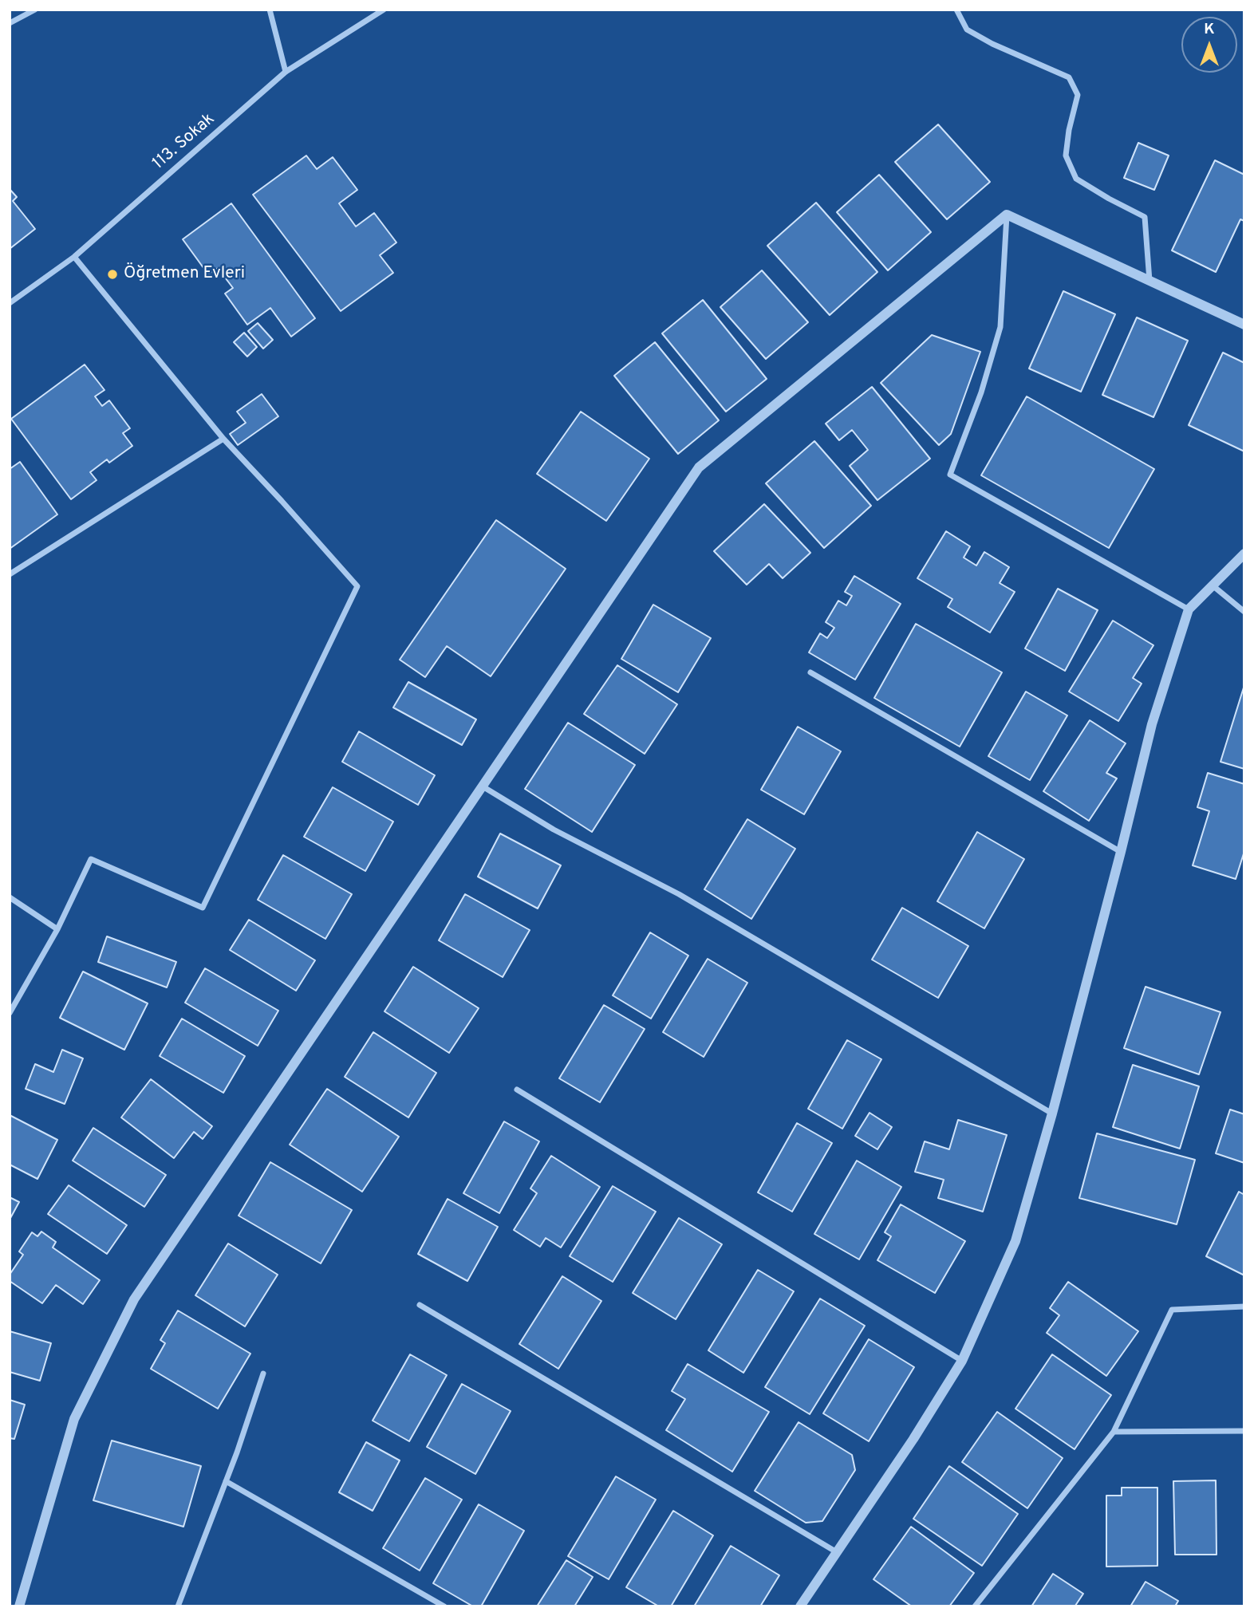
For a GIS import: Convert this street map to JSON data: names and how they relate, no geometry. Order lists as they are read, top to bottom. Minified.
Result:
{"streets":{"street":["113. Sokak"]},"places":["Öğretmen Evleri"],"north":"top"}
